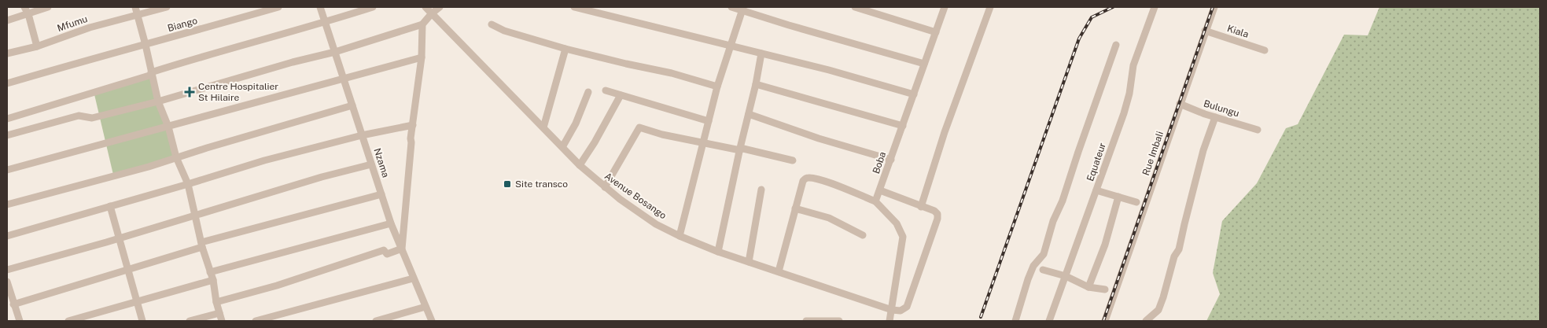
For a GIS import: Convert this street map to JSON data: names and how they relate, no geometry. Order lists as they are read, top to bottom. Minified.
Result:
{"streets":{"street":["Mfumu","Biango","Kiala","Bulungu","Rue Imbali","Equateur","Nzama","Boba","Avenue Bosango"]},"crossings":[["Kiala","Rue Imbali"],["Bulungu","Rue Imbali"]],"places":{"health":["Centre Hospitalier St Hilaire"],"transit":["Site transco"]}}
